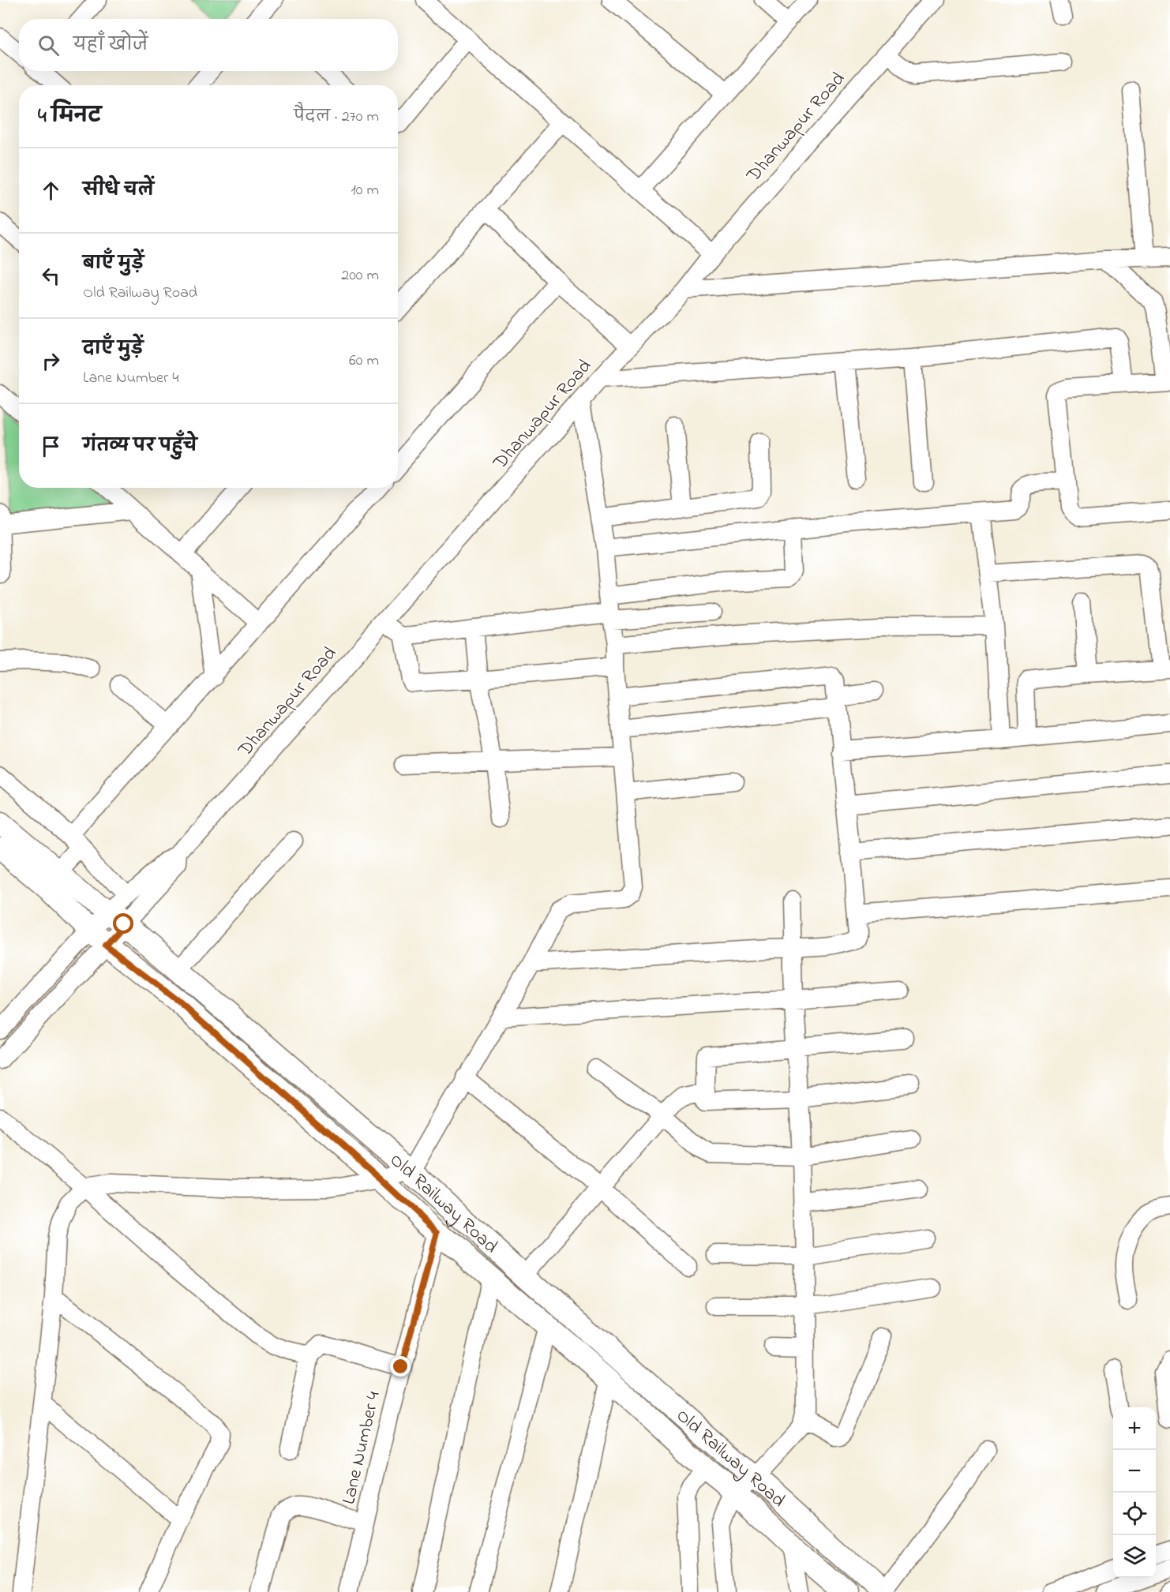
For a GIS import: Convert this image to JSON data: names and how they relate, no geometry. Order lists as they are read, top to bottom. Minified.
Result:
{"streets":{"main road":["Old Railway Road"],"street":["Dhanwapur Road","Lane Number 4"]},"crossings":[["Dhanwapur Road","Old Railway Road"],["Old Railway Road","Lane Number 4"]],"page":{"search":"यहाँ खोजें","heading":["4 मिनट","पैदल · 270 m"],"list":[["सीधे चलें","10 m"],["बाएँ मुड़ें","Old Railway Road","200 m"],["दाएँ मुड़ें","Lane Number 4","60 m"],"गंतव्य पर पहुँचे"],"map_buttons":["+","−"]}}
